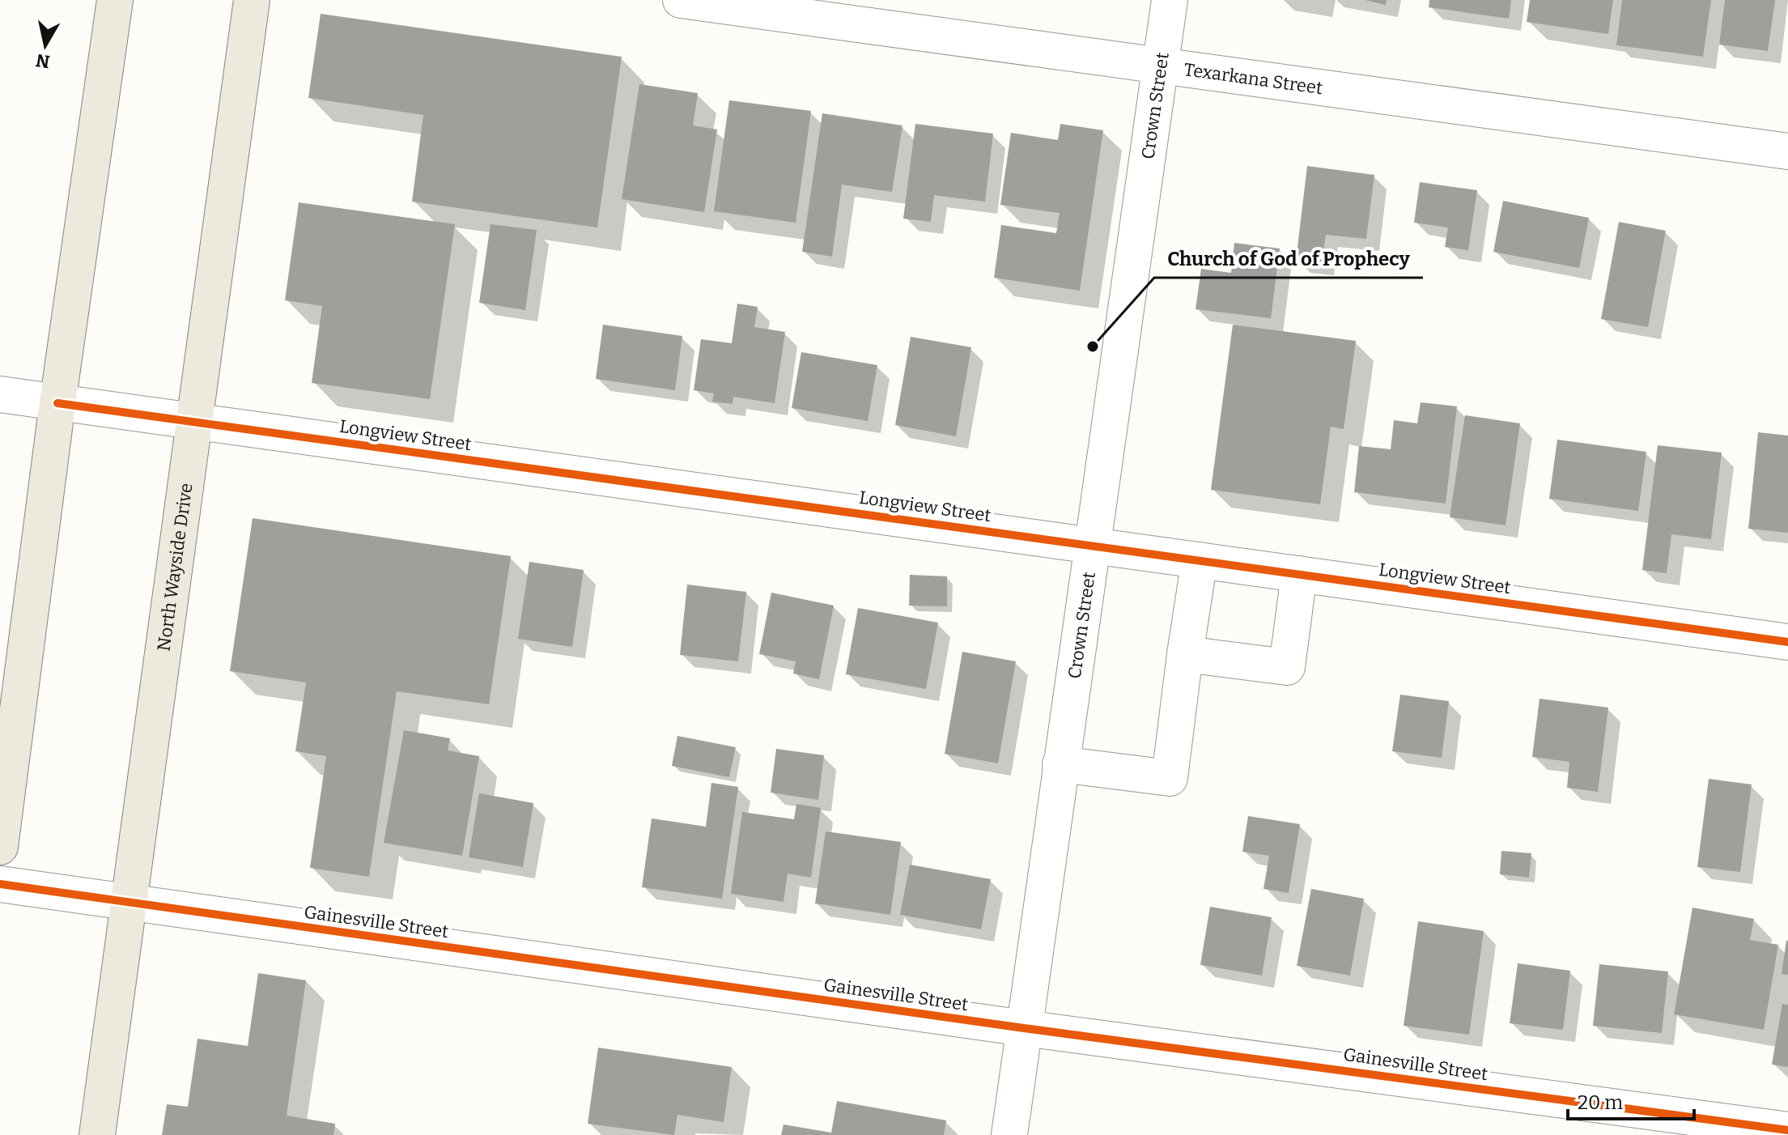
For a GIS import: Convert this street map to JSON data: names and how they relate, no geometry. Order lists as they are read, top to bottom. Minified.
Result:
{"streets":{"main road":["North Wayside Drive"],"street":["Texarkana Street","Crown Street","Longview Street","Gainesville Street"]},"crossings":[["Texarkana Street","Crown Street"],["Crown Street","Longview Street"],["Crown Street","Gainesville Street"],["Longview Street","North Wayside Drive"],["North Wayside Drive","Gainesville Street"]],"places":["Church of God of Prophecy"],"scale_bar":"20 m","north":"bottom"}
